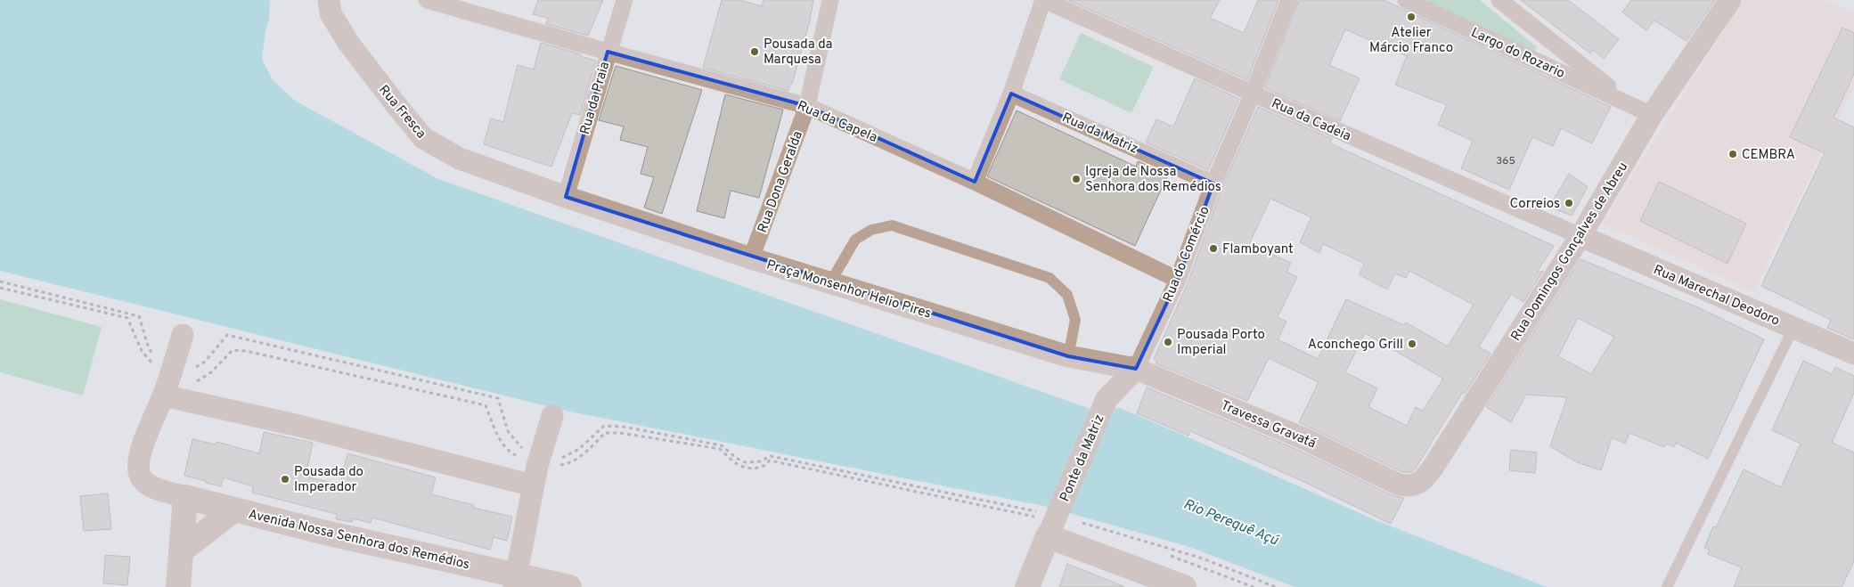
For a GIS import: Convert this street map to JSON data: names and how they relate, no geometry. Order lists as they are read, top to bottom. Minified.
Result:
{"streets":{"street":["Largo do Rozario","Rua da Praia","Rua Fresca","Rua da Cadeia","Rua da Capela","Rua da Matriz","Rua Dona Geralda","Rua Domingos Gonçalves de Abreu","Rua do Comércio","Praça Monsenhor Helio Pires","Rua Marechal Deodoro","Travessa Gravatá","Ponte da Matriz","Avenida Nossa Senhora dos Remédios"]},"crossings":[["Largo do Rozario","Rua Domingos Gonçalves de Abreu"],["Rua da Praia","Rua Fresca"],["Rua da Praia","Rua da Capela"],["Rua da Praia","Praça Monsenhor Helio Pires"],["Rua Fresca","Praça Monsenhor Helio Pires"],["Rua da Cadeia","Rua Domingos Gonçalves de Abreu"],["Rua da Cadeia","Rua do Comércio"],["Rua da Cadeia","Rua Marechal Deodoro"],["Rua da Capela","Rua Dona Geralda"],["Rua da Capela","Rua do Comércio"],["Rua da Matriz","Rua do Comércio"],["Rua Dona Geralda","Praça Monsenhor Helio Pires"],["Rua Domingos Gonçalves de Abreu","Rua Marechal Deodoro"],["Rua Domingos Gonçalves de Abreu","Travessa Gravatá"],["Rua do Comércio","Praça Monsenhor Helio Pires"],["Rua do Comércio","Travessa Gravatá"],["Rua do Comércio","Ponte da Matriz"],["Praça Monsenhor Helio Pires","Travessa Gravatá"]],"water":["Rio Perequê Açú"],"places":["Atelier Márcio Franco","Pousada da Marquesa","CEMBRA","Igreja de Nossa Senhora dos Remédios","Correios","Flamboyant","Pousada Porto Imperial","Aconchego Grill","Pousada do Imperador"],"house_numbers":["365"]}
